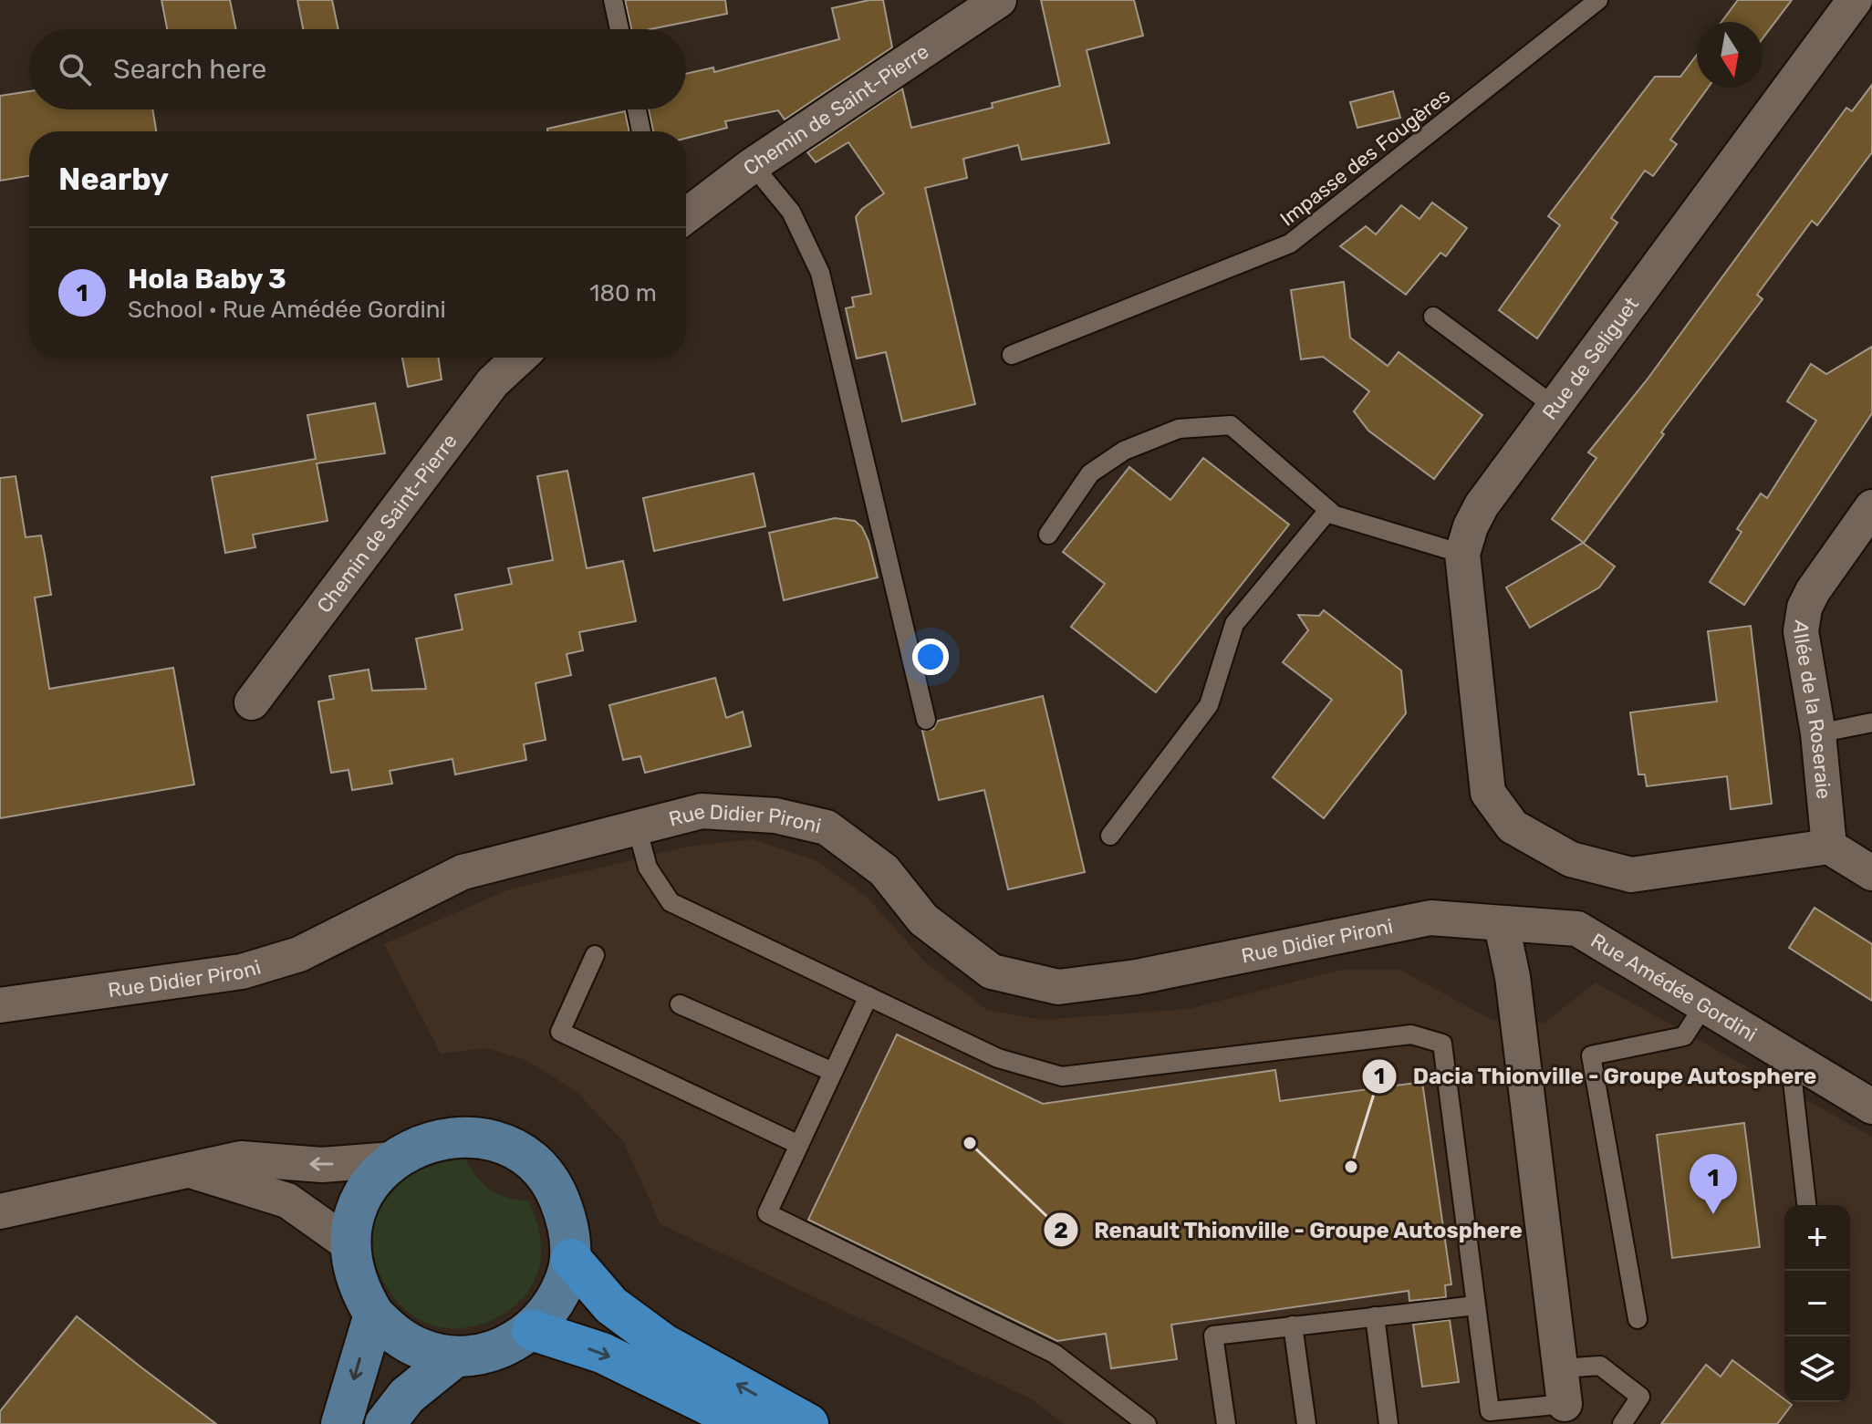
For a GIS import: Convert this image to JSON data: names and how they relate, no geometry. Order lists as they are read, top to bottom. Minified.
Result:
{"streets":{"street":["Chemin de Saint-Pierre","Rue de Seliguet","Allée de la Roseraie","Rue Didier Pironi","Rue Amédée Gordini"],"lane":["Impasse des Fougères"]},"crossings":[["Rue de Seliguet","Allée de la Roseraie"],["Rue Didier Pironi","Rue Amédée Gordini"]],"places":["Renault Thionville - Groupe Autosphere","Dacia Thionville - Groupe Autosphere"],"north":"bottom","page":{"search":"Search here","heading":"Nearby","list":[{"mark":"1","name":"Hola Baby 3","note":"School · Rue Amédée Gordini","value":"180 m"}],"pins":"1","map_buttons":["+","−"]}}
